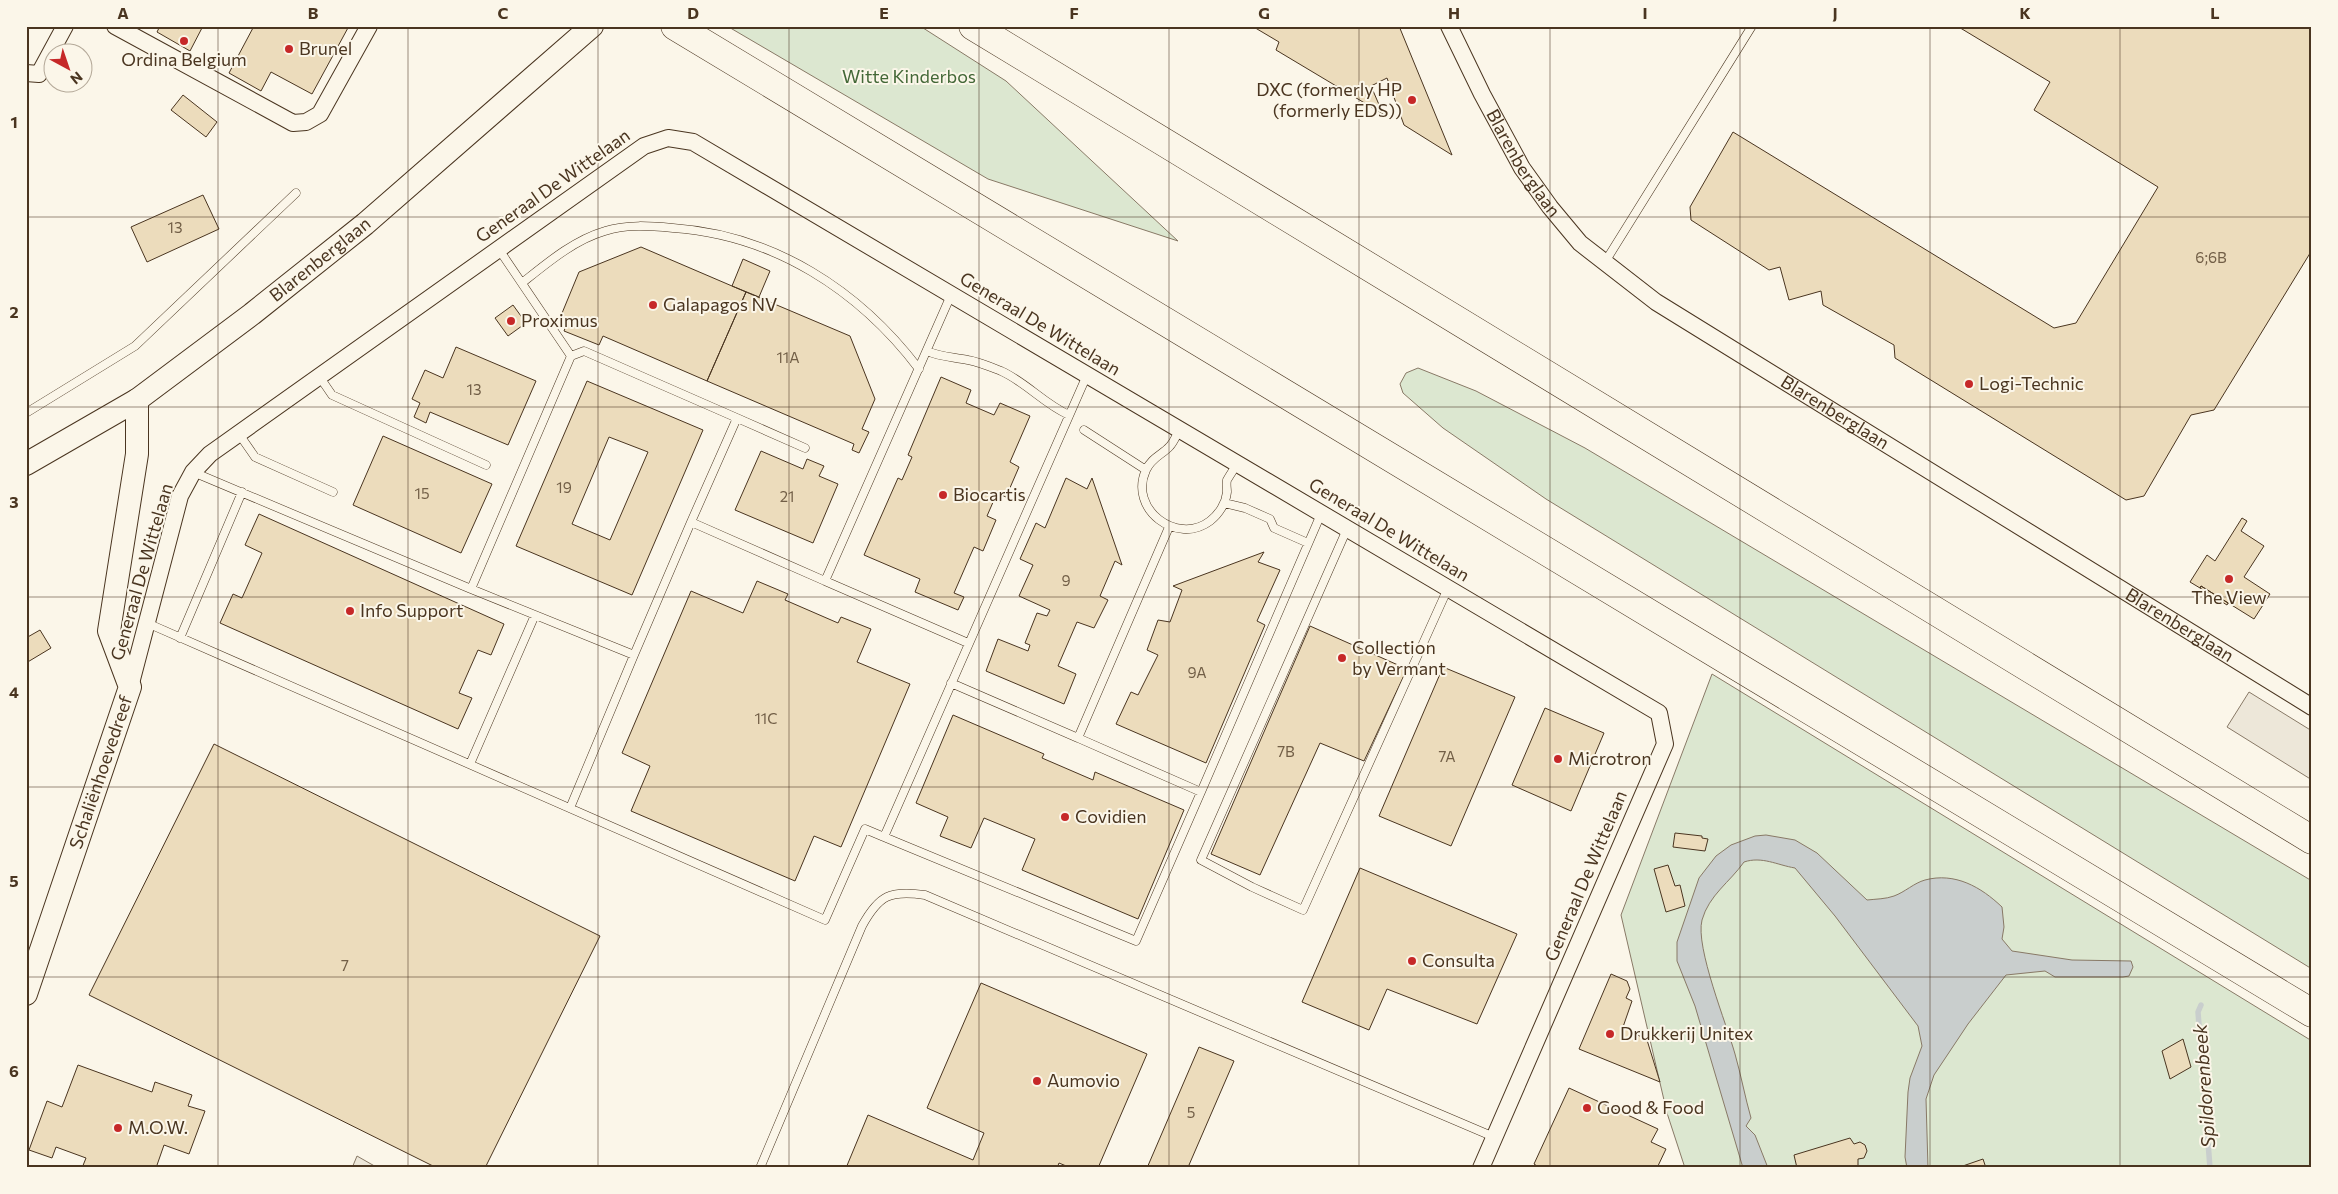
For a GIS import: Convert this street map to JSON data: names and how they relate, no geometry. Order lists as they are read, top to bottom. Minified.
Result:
{"streets":{"street":["Blarenberglaan","Generaal De Wittelaan","Schaliënhoevedreef"]},"crossings":[["Blarenberglaan","Schaliënhoevedreef"],["Generaal De Wittelaan","Schaliënhoevedreef"]],"water":["Spildorenbeek"],"parks":["Witte Kinderbos"],"places":["Ordina Belgium","Brunel","DXC (formerly HP (formerly EDS))","Galapagos NV","Proximus","Logi-Technic","Biocartis","The View","Info Support","Collection by Vermant","Microtron","Covidien","Consulta","Drukkerij Unitex","Aumovio","Good & Food","M.O.W."],"house_numbers":["13","6;6B","11A","13","19","15","21","9","9A","11C","7B","7A","7","5"],"north":"bottom right","grid":{"columns":["A","B","C","D","E","F","G","H","I","J","K","L"],"rows":["1","2","3","4","5","6"]}}
